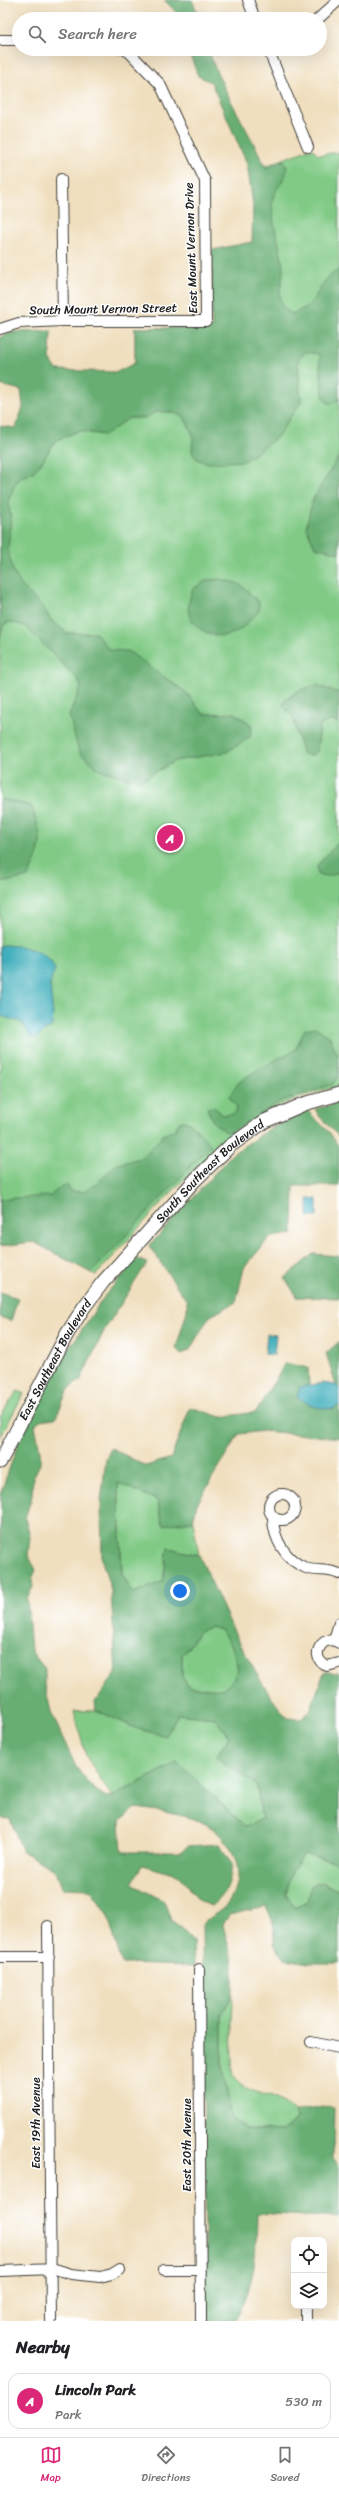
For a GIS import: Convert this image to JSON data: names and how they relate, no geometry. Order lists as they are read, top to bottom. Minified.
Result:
{"streets":{"main road":["South Southeast Boulevard","East Southeast Boulevard"],"street":["East Mount Vernon Drive","South Mount Vernon Street","East 19th Avenue","East 20th Avenue"]},"crossings":[["East Mount Vernon Drive","South Mount Vernon Street"],["South Southeast Boulevard","East Southeast Boulevard"]],"page":{"search":"Search here","pins":"A","heading":"Nearby","list":[{"mark":"A","name":"Lincoln Park","note":"Park","value":"530 m"}],"nav":["Map","Directions","Saved"]}}
